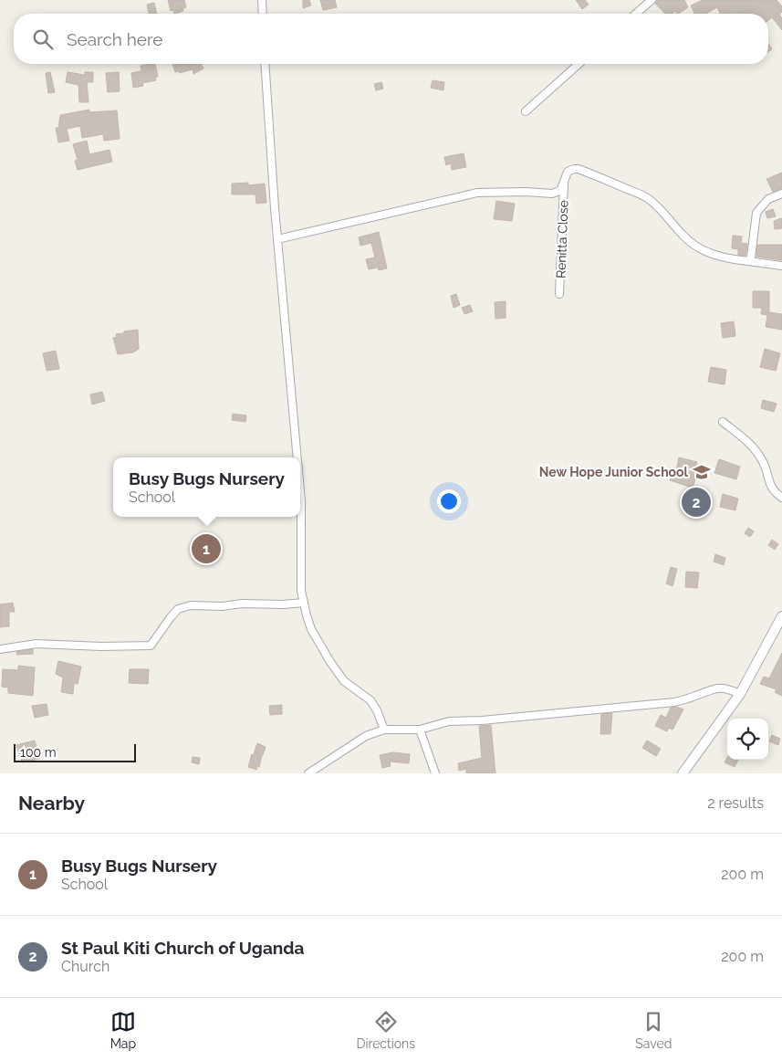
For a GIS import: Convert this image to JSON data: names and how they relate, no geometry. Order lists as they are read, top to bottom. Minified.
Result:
{"streets":{"street":["Renitta Close"]},"places":{"school or university":["New Hope Junior School"]},"scale_bar":"100 m","page":{"search":"Search here","popup":["Busy Bugs Nursery","School"],"pins":["2","1"],"scale":"100 m","heading":["Nearby","2 results"],"list":[{"mark":"1","name":"Busy Bugs Nursery","note":"School","value":"200 m"},{"mark":"2","name":"St Paul Kiti Church of Uganda","note":"Church","value":"200 m"}],"nav":["Map","Directions","Saved"]}}
